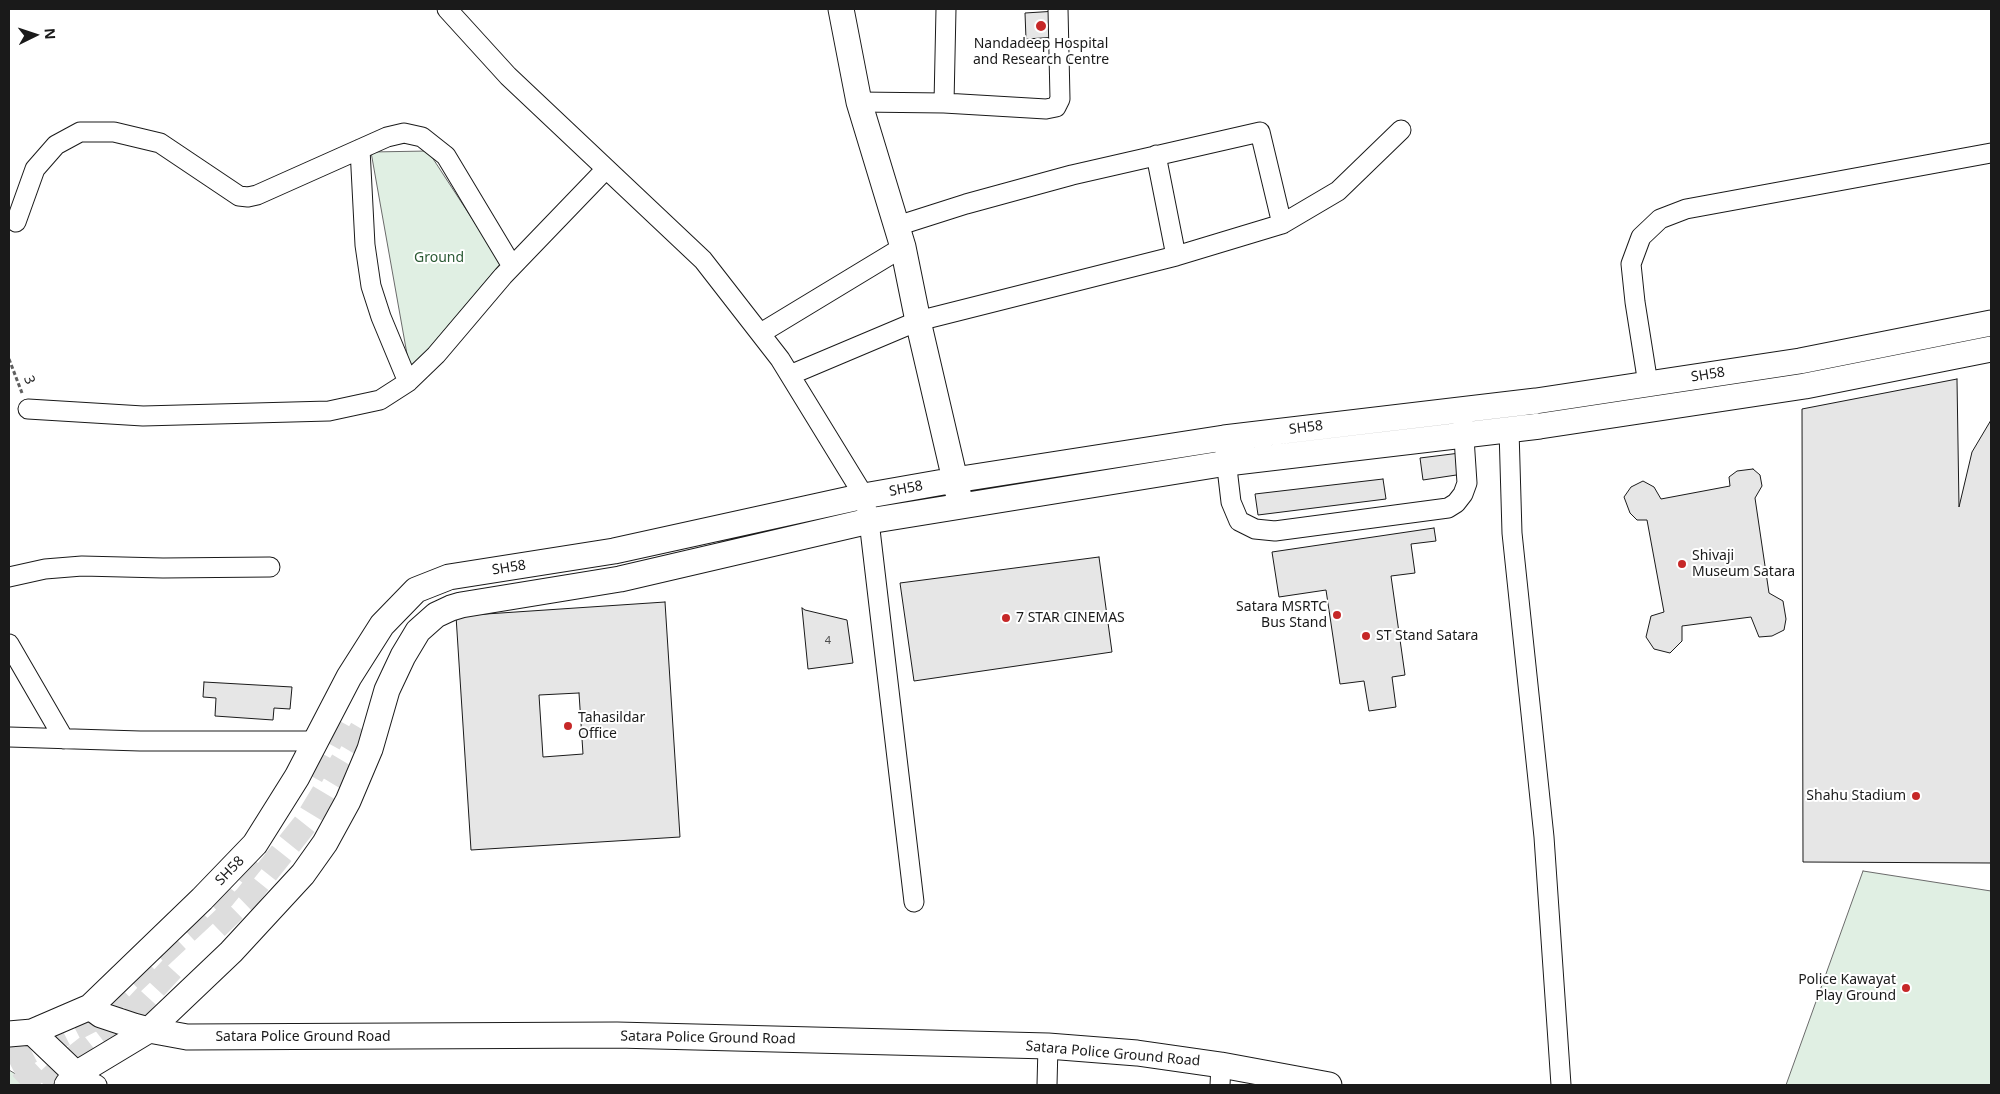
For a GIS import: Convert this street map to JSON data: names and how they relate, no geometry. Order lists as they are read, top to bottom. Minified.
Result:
{"streets":{"main road":["SH58","Satara Police Ground Road"],"path":["3"]},"crossings":[["SH58","Satara Police Ground Road"]],"parks":["Ground"],"places":["Nandadeep Hospital and Research Centre","Shivaji Museum Satara","Satara MSRTC Bus Stand","7 STAR CINEMAS","ST Stand Satara","Tahasildar Office","Shahu Stadium","Police Kawayat Play Ground"],"house_numbers":["4"],"north":"right"}
